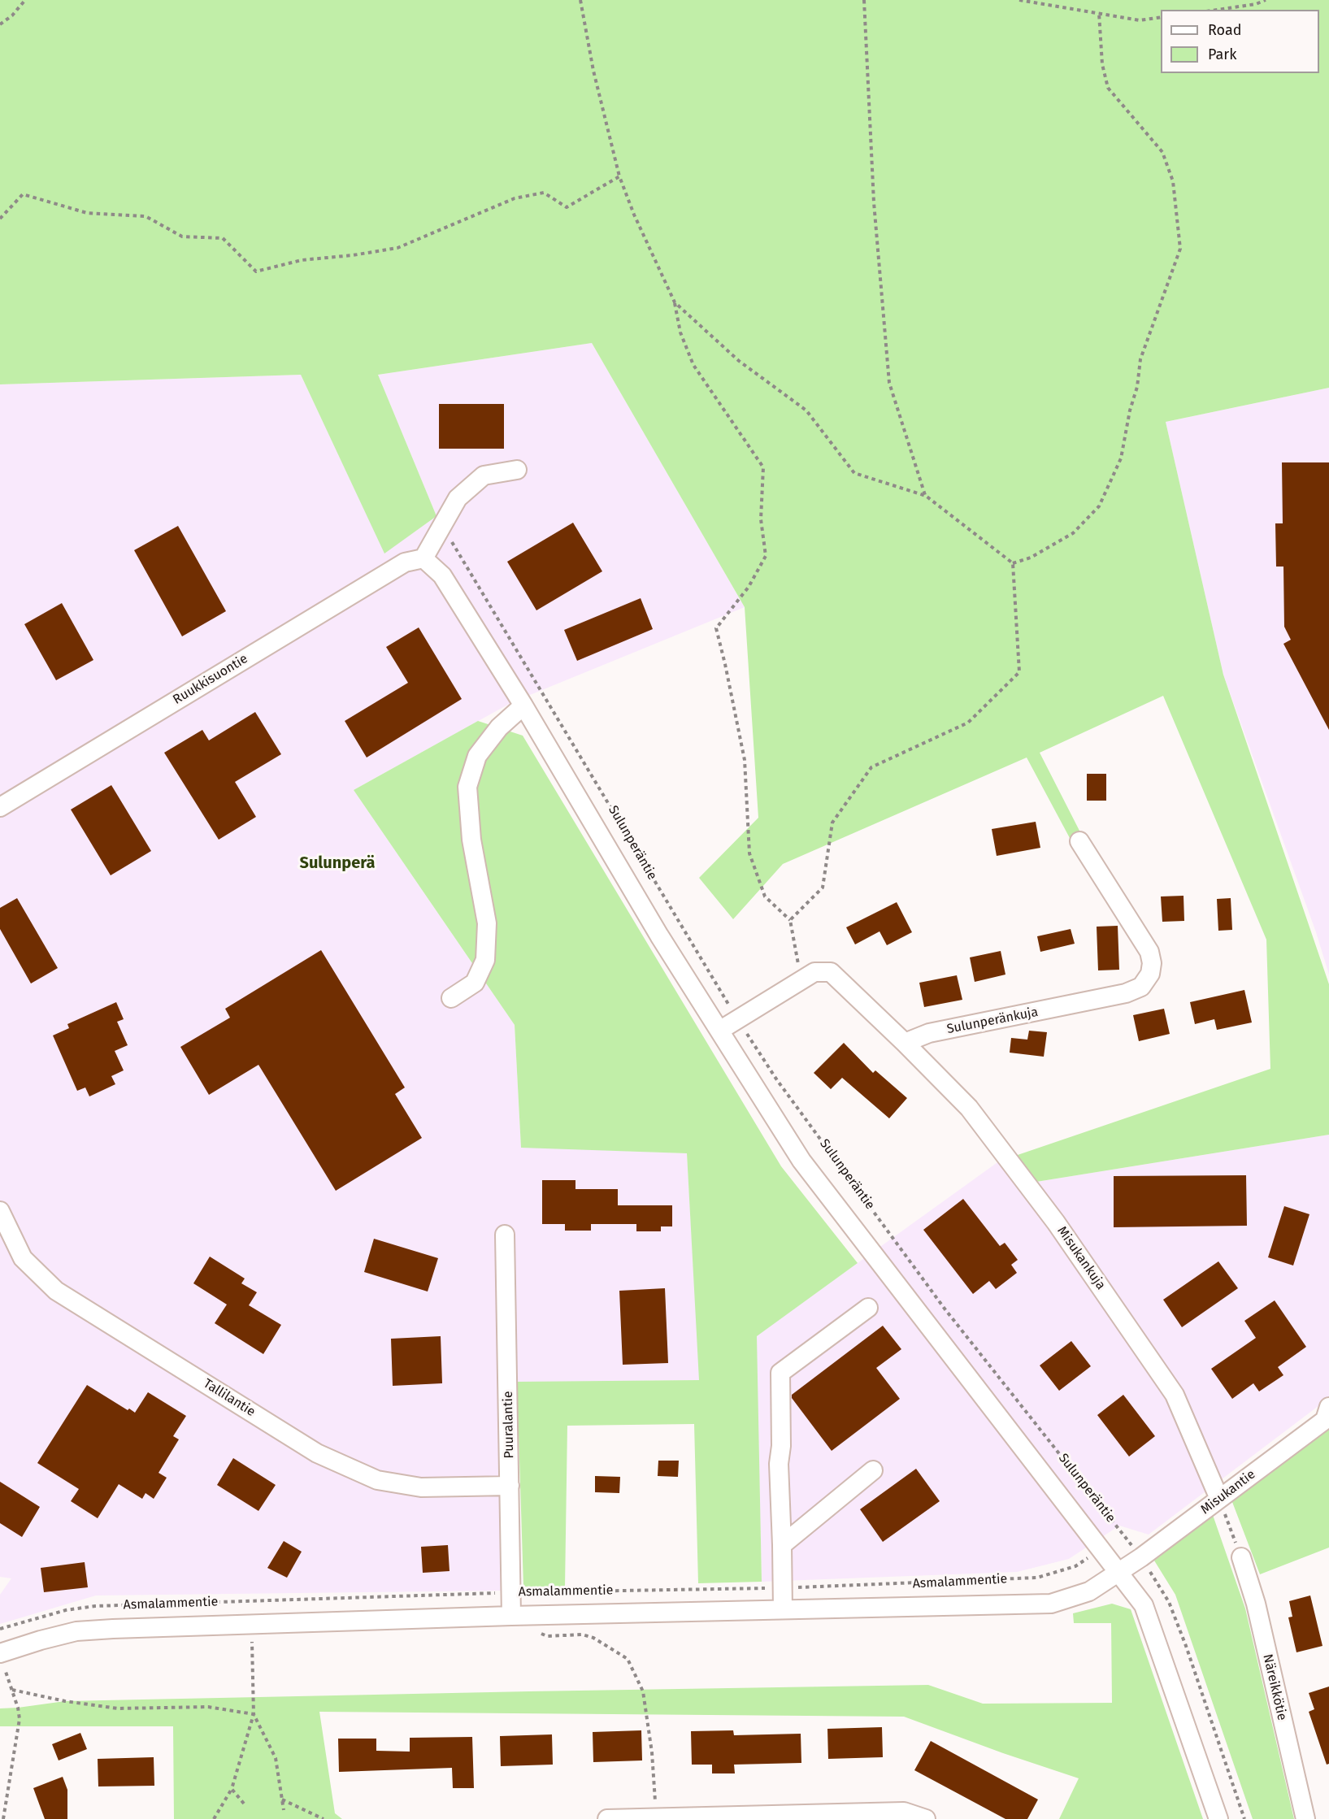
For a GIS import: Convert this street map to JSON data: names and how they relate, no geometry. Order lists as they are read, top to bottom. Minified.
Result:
{"streets":{"street":["Ruukkisuontie","Sulunperäntie","Sulunperänkuja","Misukankuja","Tallilantie","Puuralantie","Misukantie","Asmalammentie","Näreikkötie"]},"crossings":[["Ruukkisuontie","Sulunperäntie"],["Sulunperäntie","Misukantie"],["Sulunperäntie","Asmalammentie"],["Sulunperänkuja","Misukankuja"],["Misukankuja","Misukantie"],["Tallilantie","Puuralantie"],["Puuralantie","Asmalammentie"],["Misukantie","Asmalammentie"]],"districts":["Sulunperä"],"legend":["Road","Park"]}
